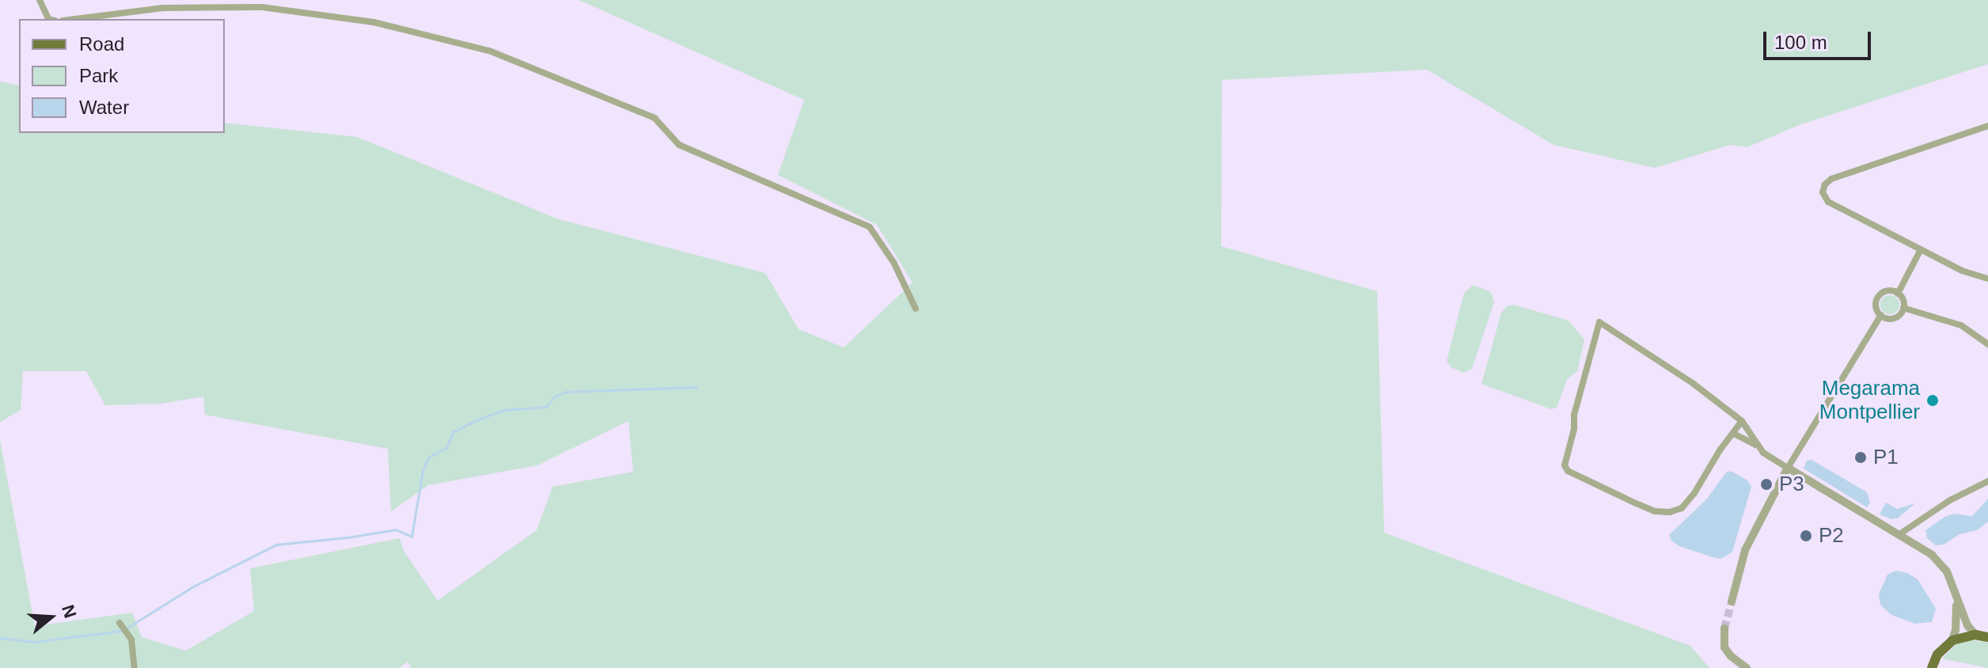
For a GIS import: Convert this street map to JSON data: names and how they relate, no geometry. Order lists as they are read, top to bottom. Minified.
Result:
{"places":["Megarama Montpellier","P1","P3","P2"],"legend":["Road","Park","Water"],"scale_bar":"100 m","north":"right"}
